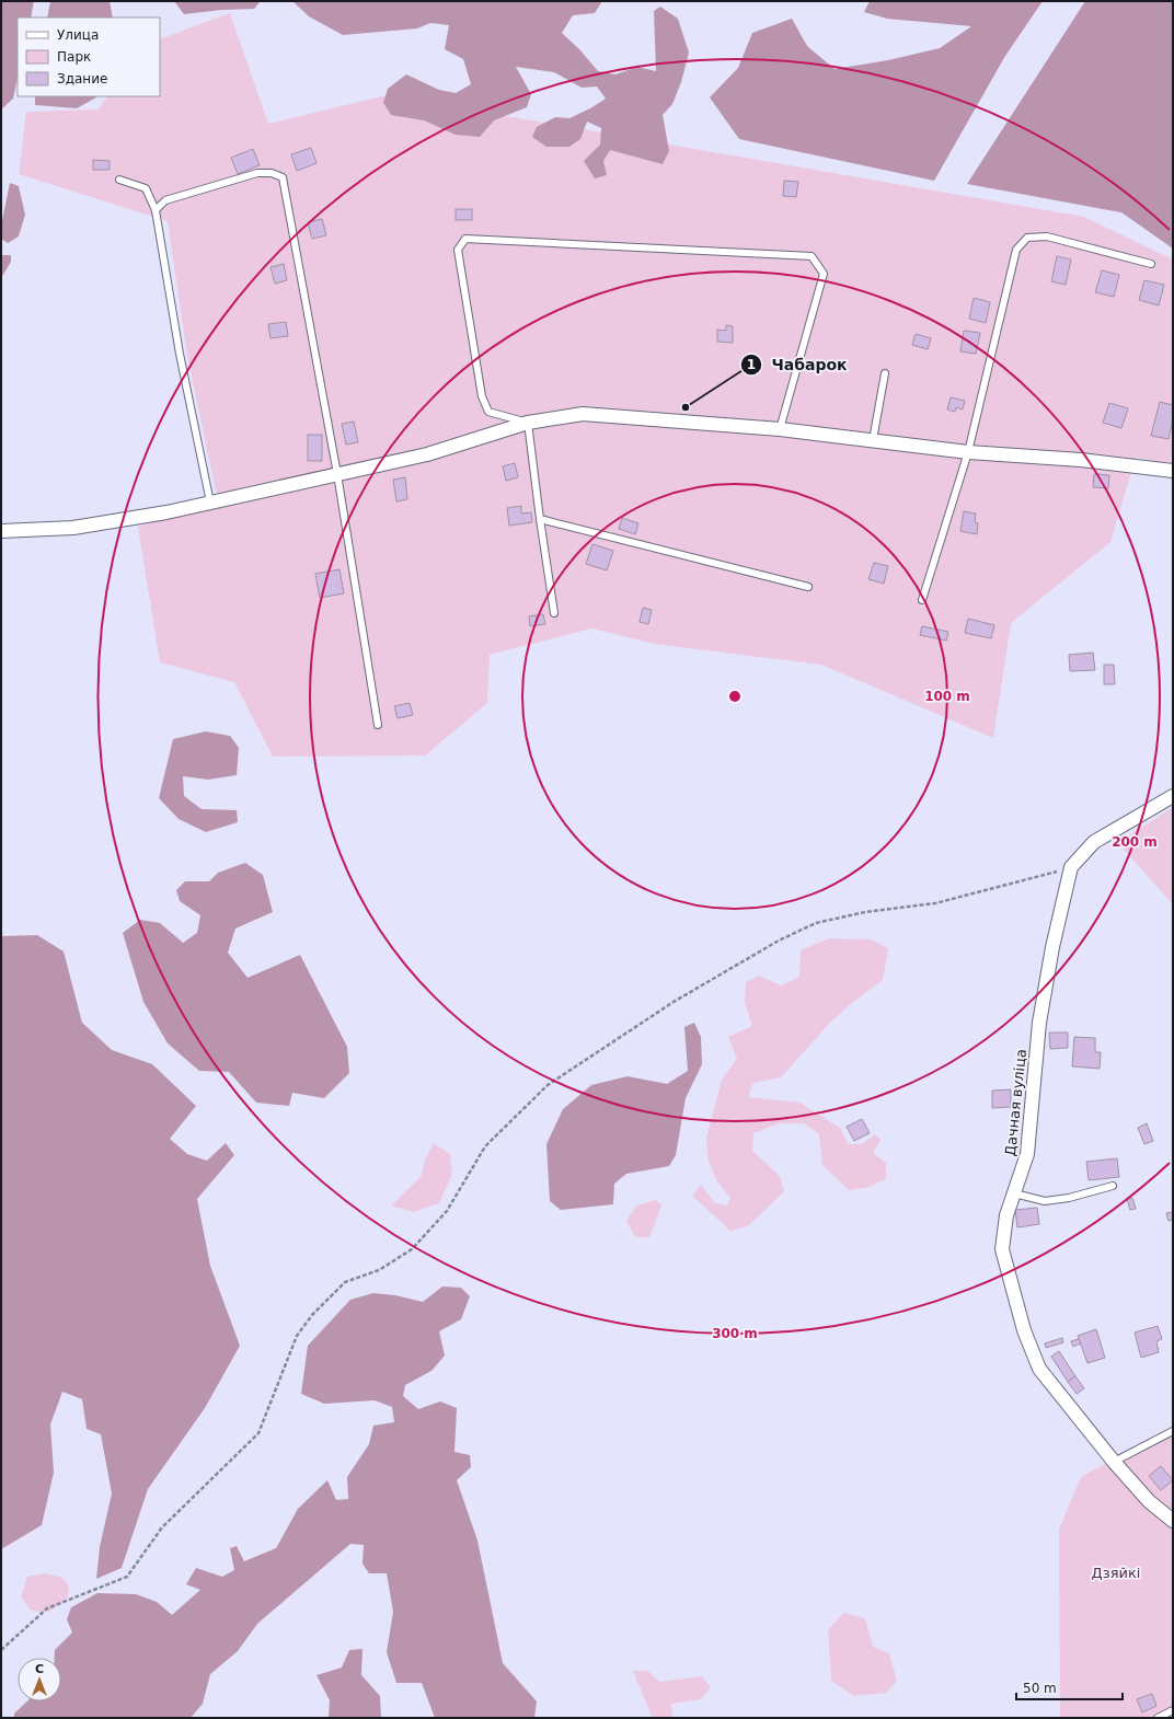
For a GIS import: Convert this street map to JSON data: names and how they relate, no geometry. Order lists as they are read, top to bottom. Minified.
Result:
{"streets":{"street":["Дачная вуліца"]},"parks":["Дзяйкі"],"places":["Чабарок"],"legend":["Улица","Парк","Здание"],"scale_bar":"50 m","north":"top","rings":["100 m","200 m","300 m"]}
